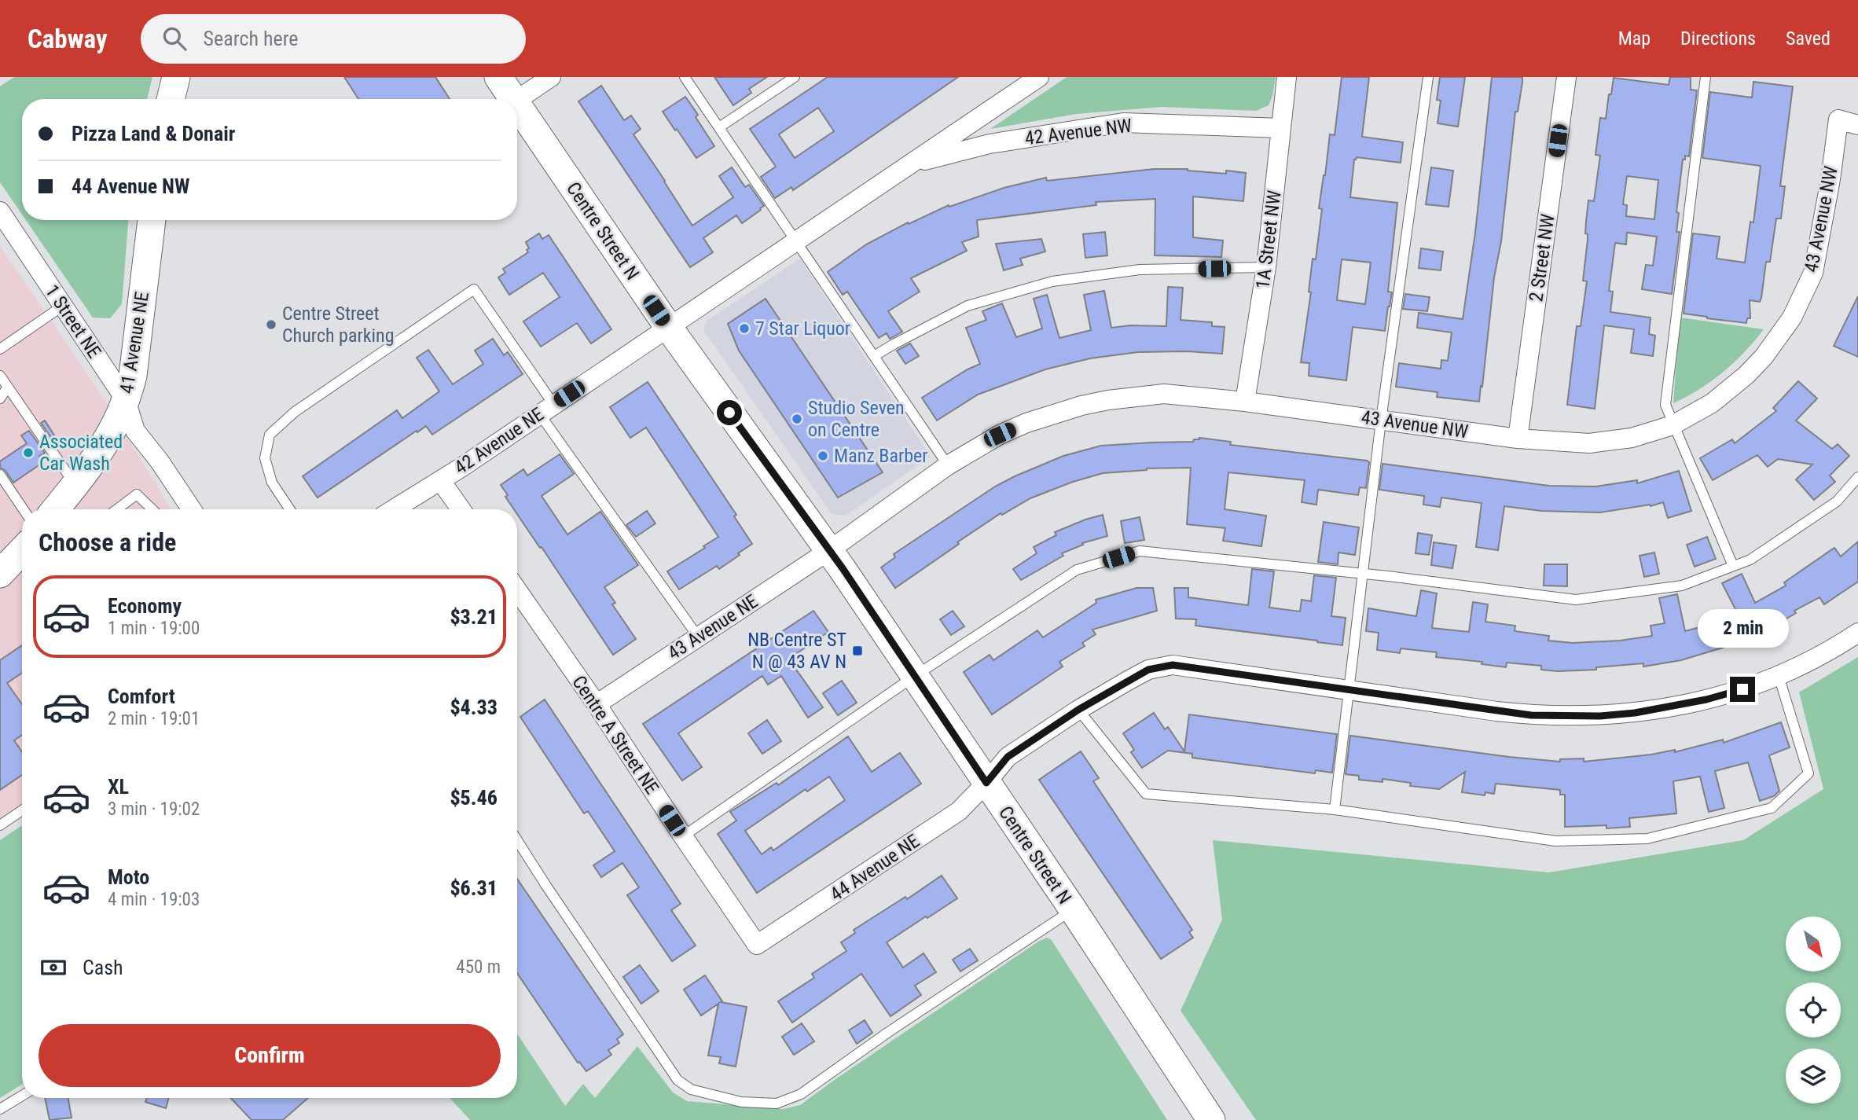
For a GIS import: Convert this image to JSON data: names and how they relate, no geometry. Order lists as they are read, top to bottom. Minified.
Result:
{"streets":{"main road":["Centre Street N","41 Avenue NE"],"street":["42 Avenue NW","43 Avenue NW","1A Street NW","2 Street NW","1 Street NE","42 Avenue NE","43 Avenue NE","Centre A Street NE","44 Avenue NE"]},"crossings":[["42 Avenue NW","Centre Street N"],["42 Avenue NW","1A Street NW"],["42 Avenue NW","42 Avenue NE"],["43 Avenue NW","Centre Street N"],["43 Avenue NW","1A Street NW"],["43 Avenue NW","2 Street NW"],["43 Avenue NW","43 Avenue NE"],["Centre Street N","42 Avenue NE"],["Centre Street N","43 Avenue NE"],["Centre Street N","44 Avenue NE"],["1 Street NE","41 Avenue NE"],["43 Avenue NE","Centre A Street NE"],["Centre A Street NE","44 Avenue NE"]],"places":{"other":["Centre Street Church parking","7 Star Liquor","Studio Seven on Centre","Associated Car Wash","Manz Barber"],"transit":["NB Centre ST N @ 43 AV N"]},"north":"bottom right","page":{"header":"Cabway","search":"Search here","nav":["Map","Directions","Saved"],"banner":["Pizza Land & Donair","44 Avenue NW"],"heading":"Choose a ride","list":[{"name":"Economy","note":"1 min · 19:00","value":"$3.21"},{"name":"Comfort","note":"2 min · 19:01","value":"$4.33"},{"name":"XL","note":"3 min · 19:02","value":"$5.46"},{"name":"Moto","note":"4 min · 19:03","value":"$6.31"}],"bubble":"2 min","pay":["Cash","450 m"],"buttons":"Confirm"}}
